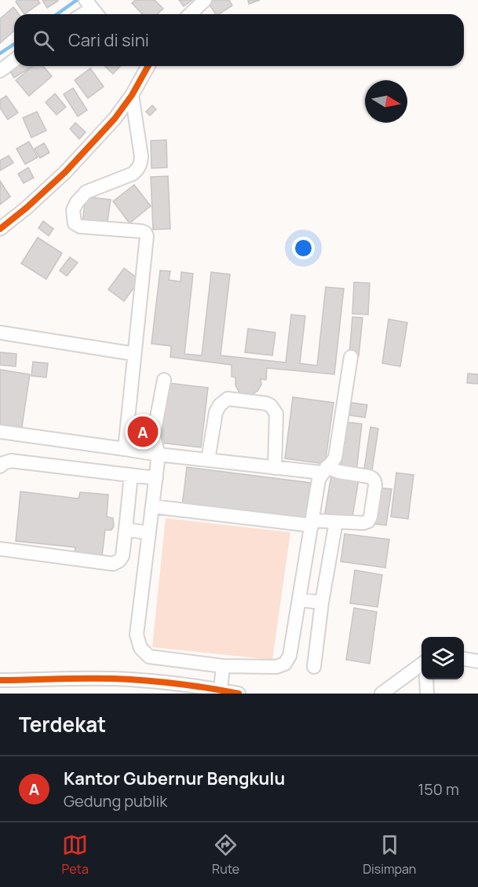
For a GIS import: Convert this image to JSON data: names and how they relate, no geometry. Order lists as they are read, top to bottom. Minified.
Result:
{"north":"right","page":{"search":"Cari di sini","pins":"A","heading":"Terdekat","list":[{"mark":"A","name":"Kantor Gubernur Bengkulu","note":"Gedung publik","value":"150 m"}],"nav":["Peta","Rute","Disimpan"]}}
